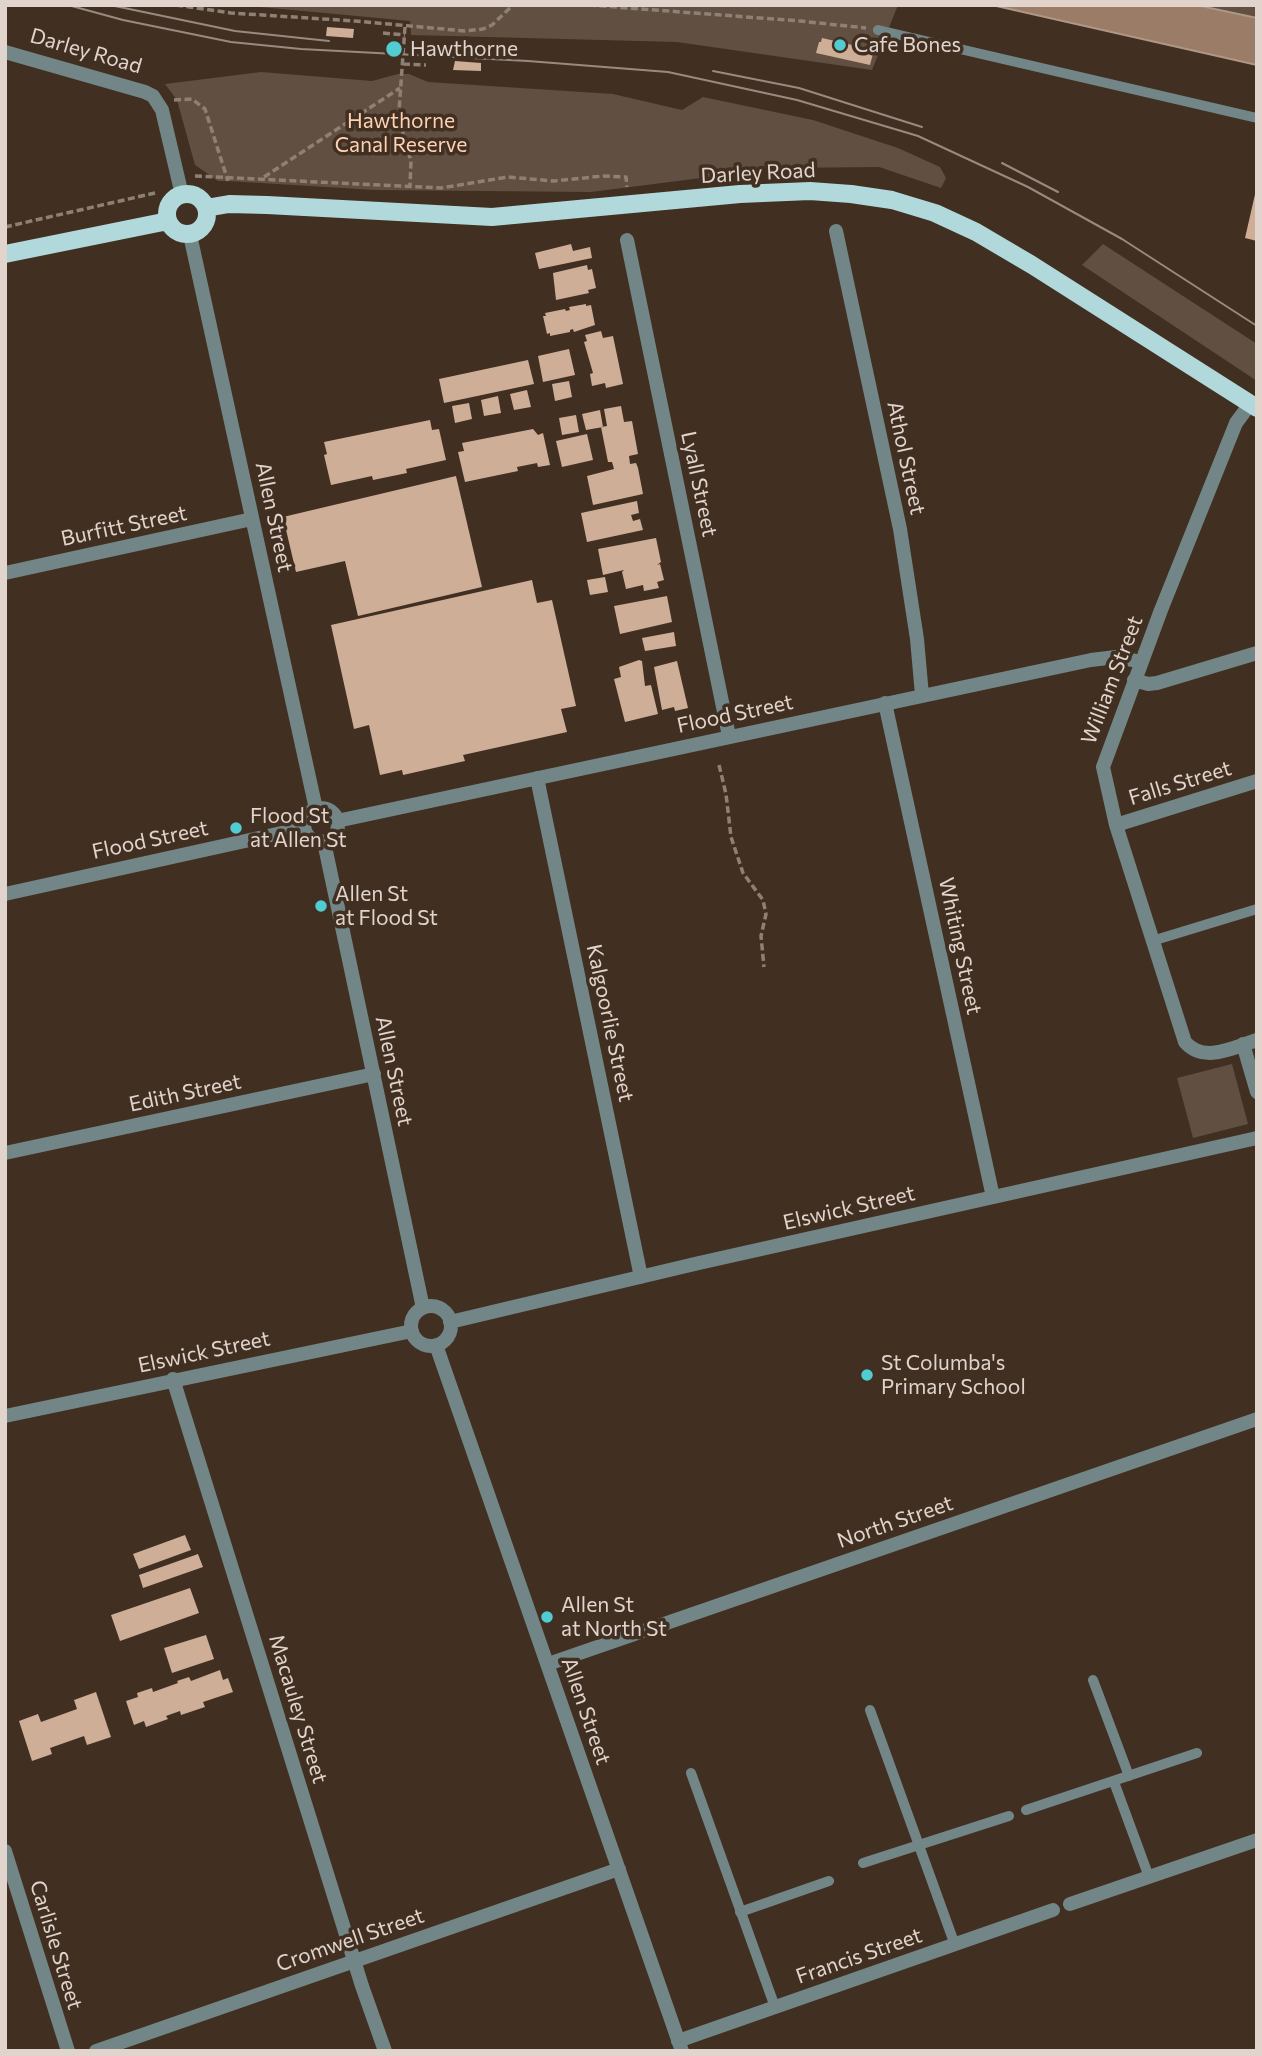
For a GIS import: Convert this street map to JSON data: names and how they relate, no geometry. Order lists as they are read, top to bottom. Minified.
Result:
{"streets":{"main road":["Darley Road"],"street":["Athol Street","Lyall Street","Allen Street","Burfitt Street","William Street","Flood Street","Falls Street","Whiting Street","Kalgoorlie Street","Edith Street","Elswick Street","North Street","Macauley Street","Cromwell Street","Carlisle Street","Francis Street"]},"crossings":[["Darley Road","Allen Street"],["Darley Road","William Street"],["Athol Street","Flood Street"],["Lyall Street","Flood Street"],["Allen Street","Burfitt Street"],["Allen Street","Flood Street"],["Allen Street","Edith Street"],["Allen Street","Elswick Street"],["Allen Street","North Street"],["Allen Street","Cromwell Street"],["Allen Street","Francis Street"],["William Street","Flood Street"],["William Street","Falls Street"],["Flood Street","Whiting Street"],["Flood Street","Kalgoorlie Street"],["Whiting Street","Elswick Street"],["Kalgoorlie Street","Elswick Street"],["Elswick Street","Macauley Street"],["Macauley Street","Cromwell Street"]],"parks":["Hawthorne Canal Reserve"],"places":["Cafe Bones","Hawthorne","Flood St at Allen St","Allen St at Flood St","St Columba's Primary School","Allen St at North St"]}
